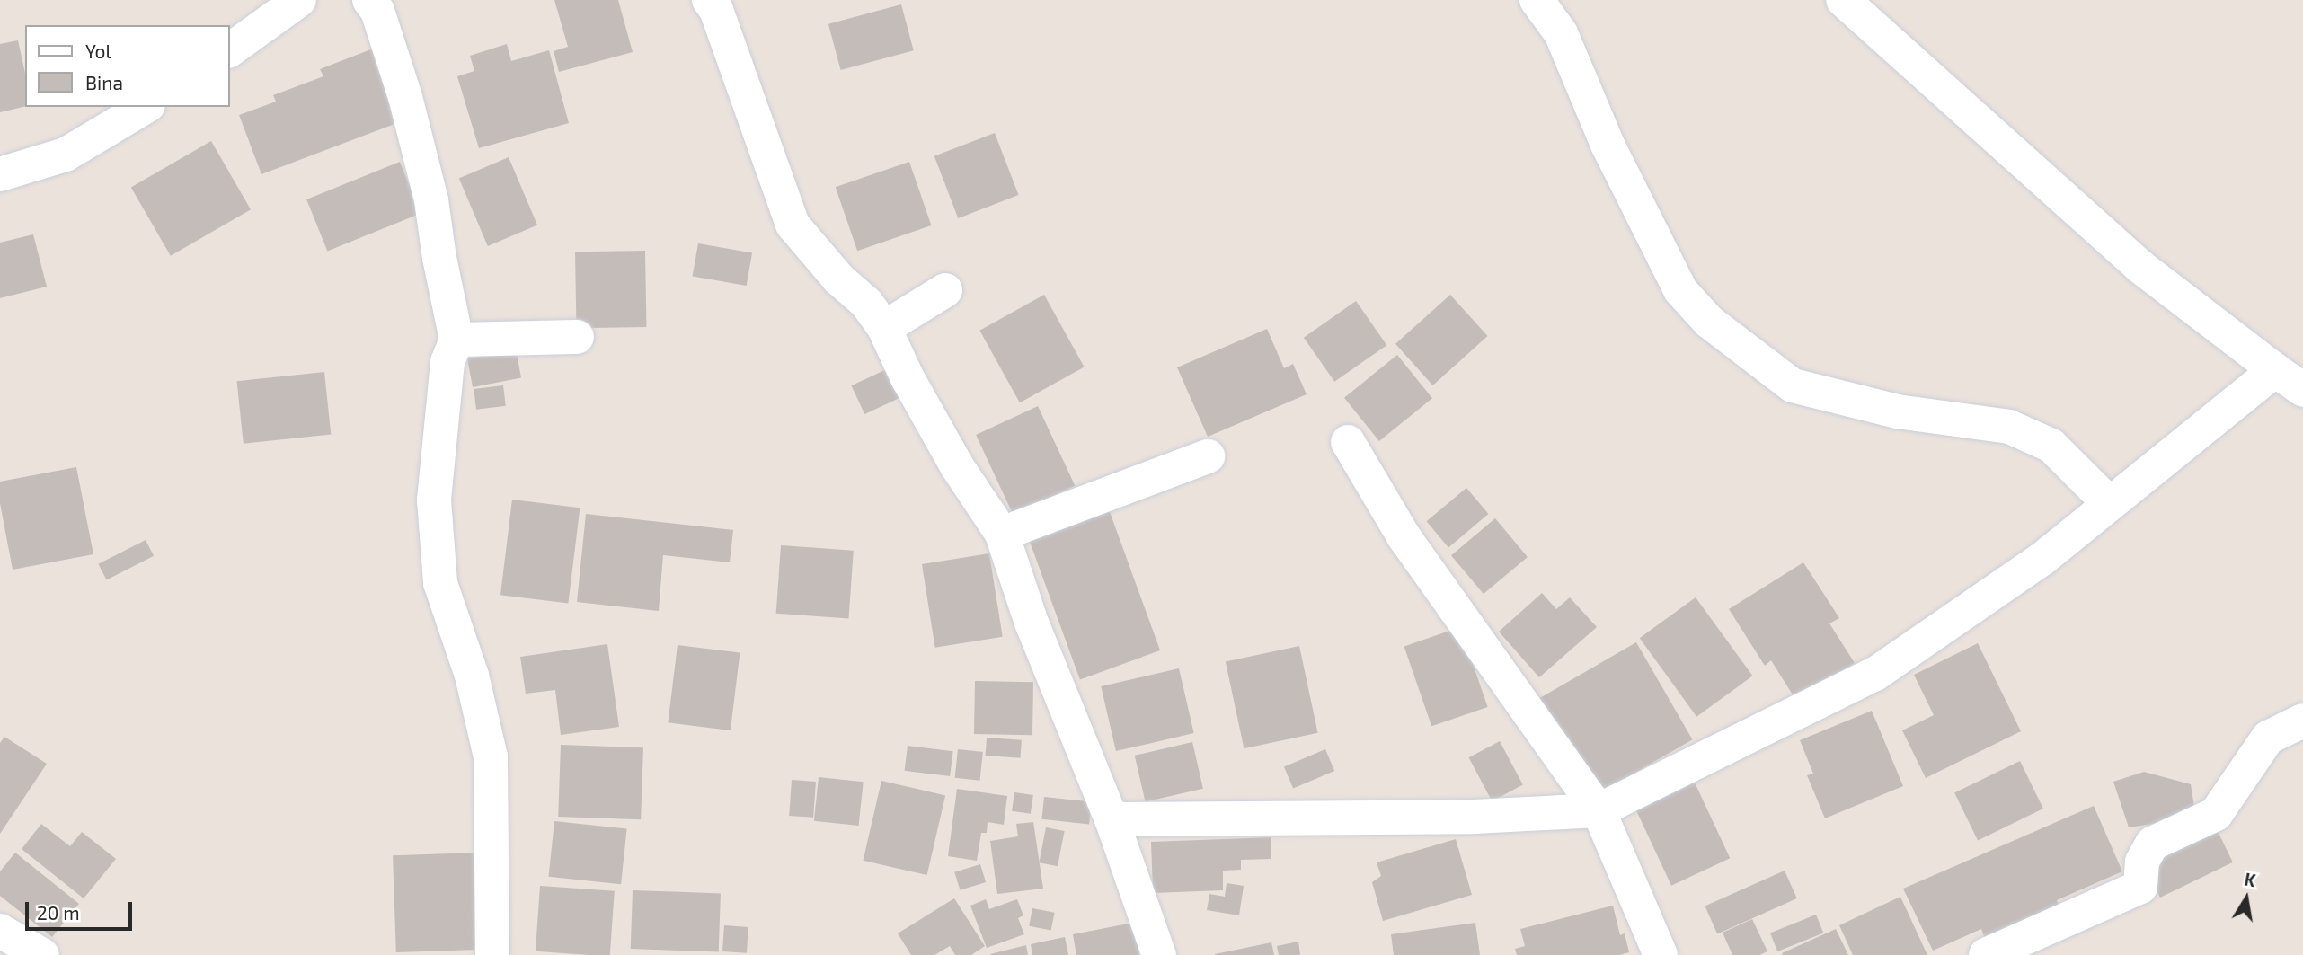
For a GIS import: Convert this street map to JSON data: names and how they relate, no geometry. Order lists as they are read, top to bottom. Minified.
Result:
{"legend":["Yol","Bina"],"scale_bar":"20 m","north":"top"}
